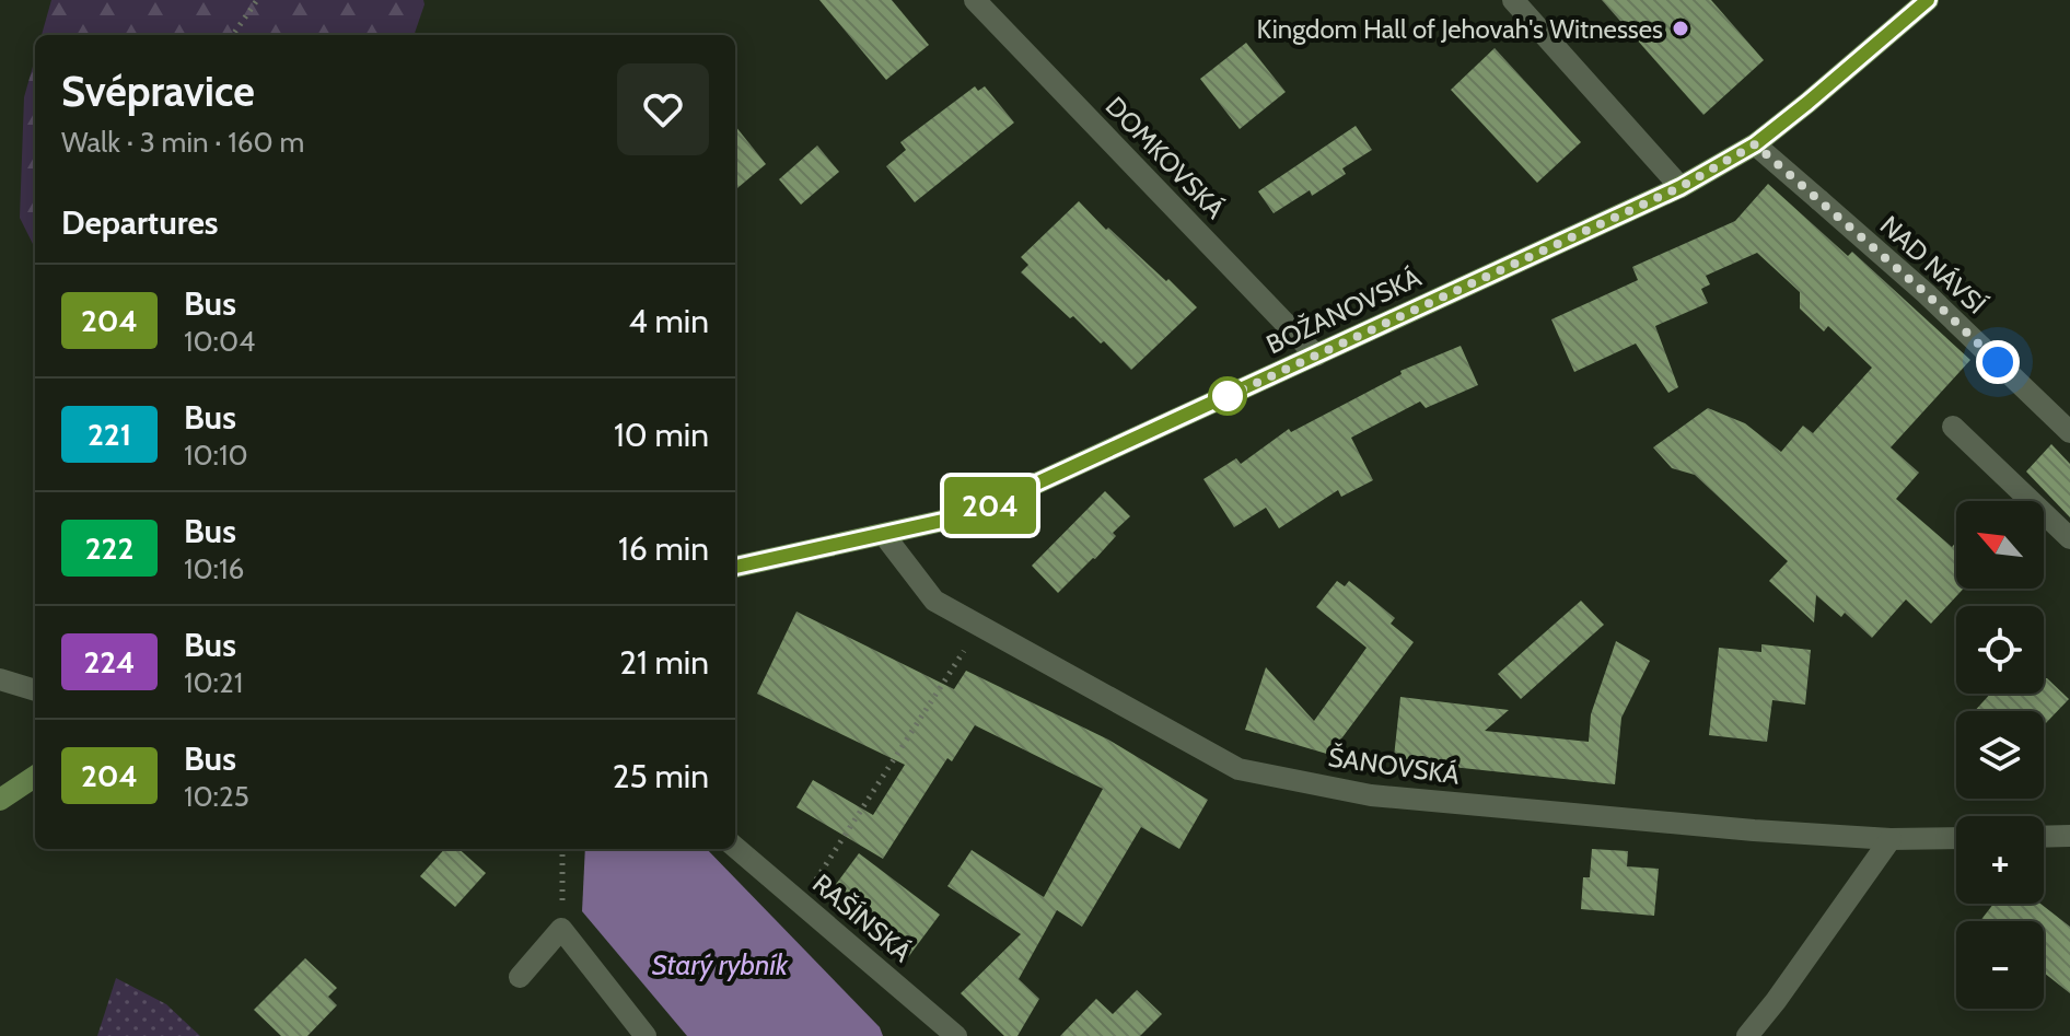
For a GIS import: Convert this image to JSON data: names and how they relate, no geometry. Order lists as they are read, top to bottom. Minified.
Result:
{"streets":{"street":["DOMKOVSKÁ","NAD NÁVSÍ","BOŽANOVSKÁ","ŠANOVSKÁ","RAŠÍNSKÁ"]},"crossings":[["DOMKOVSKÁ","BOŽANOVSKÁ"],["NAD NÁVSÍ","BOŽANOVSKÁ"],["BOŽANOVSKÁ","ŠANOVSKÁ"]],"water":["Starý rybník"],"places":["Kingdom Hall of Jehovah's Witnesses"],"lines":["bus line 204"],"north":"top left","page":{"on_map":"204","heading":[["Svépravice","Walk · 3 min · 160 m"],"Departures"],"list":[{"mark":"204","name":"Bus","note":"10:04","value":"4 min"},{"mark":"221","name":"Bus","note":"10:10","value":"10 min"},{"mark":"222","name":"Bus","note":"10:16","value":"16 min"},{"mark":"224","name":"Bus","note":"10:21","value":"21 min"},{"mark":"204","name":"Bus","note":"10:25","value":"25 min"}],"map_buttons":["+","−"]}}
